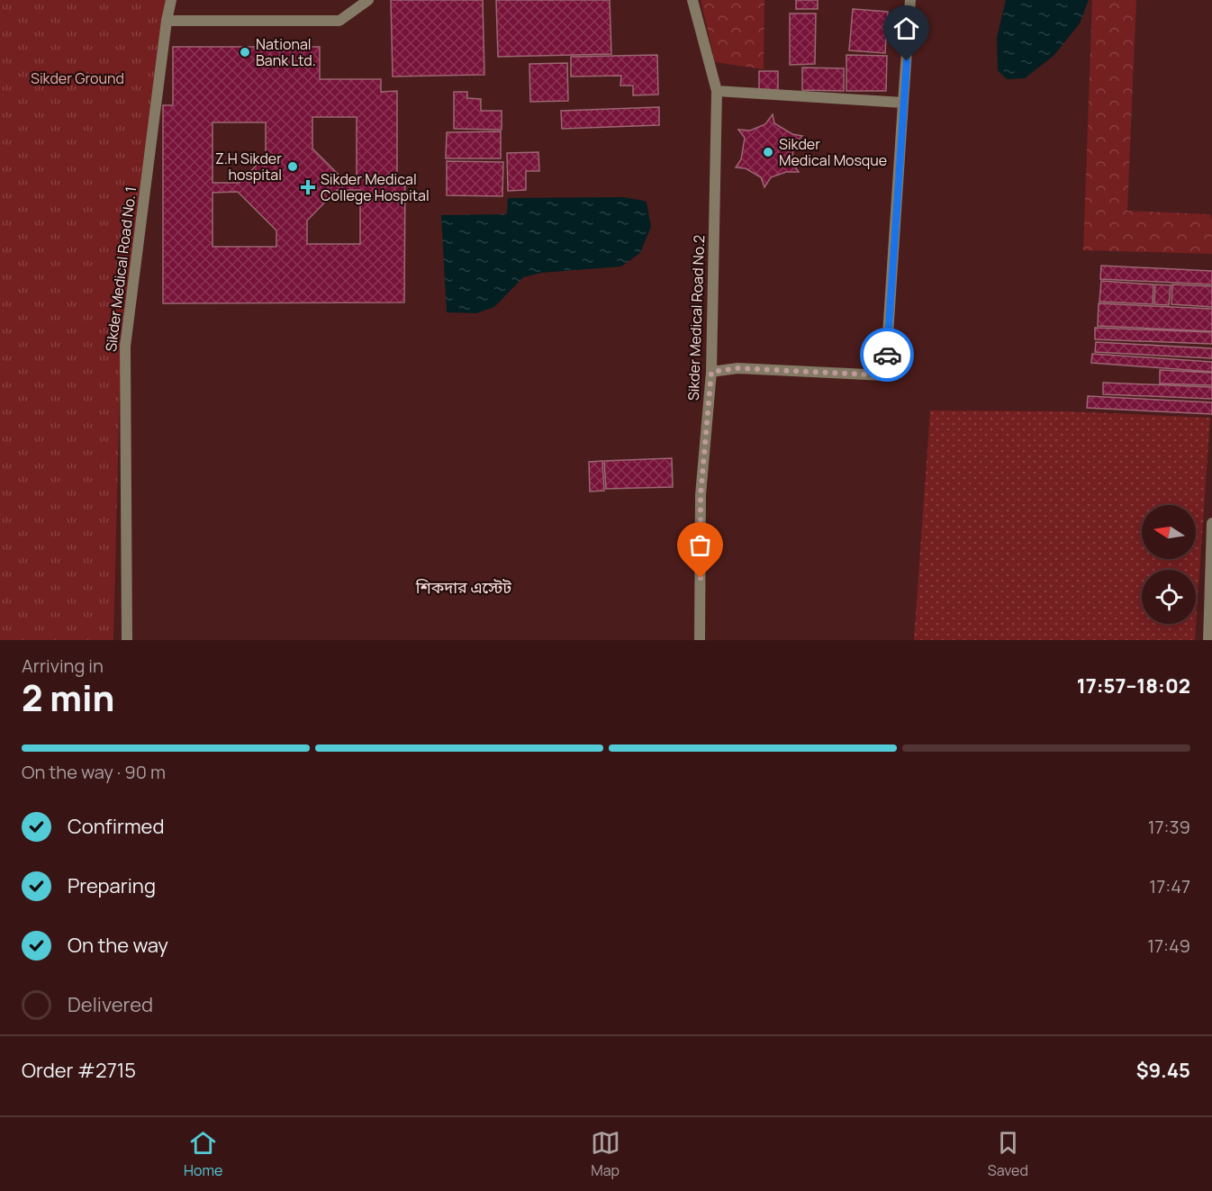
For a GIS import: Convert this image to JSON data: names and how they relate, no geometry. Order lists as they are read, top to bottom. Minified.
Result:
{"streets":{"street":["Sikder Medical Road No. 1","Sikder Medical Road No.2"]},"districts":["শিকদার এস্টেট"],"parks":["Sikder Ground"],"places":{"other":["National Bank Ltd.","Sikder Medical Mosque","Z.H Sikder hospital"],"health":["Sikder Medical College Hospital"]},"north":"left","page":{"heading":["2 min","Arriving in","17:57–18:02"],"panel":["Order #2715","$9.45"],"bar":"On the way · 90 m","list":[["Confirmed","17:39"],["Preparing","17:47"],["On the way","17:49"],"Delivered"],"tabs":["Home","Map","Saved"]}}
